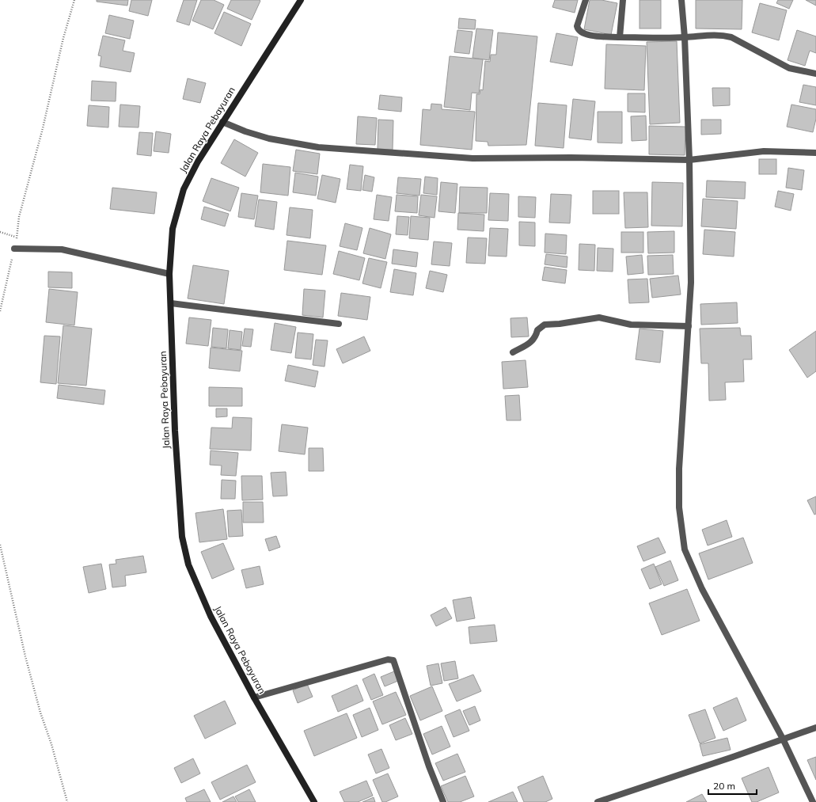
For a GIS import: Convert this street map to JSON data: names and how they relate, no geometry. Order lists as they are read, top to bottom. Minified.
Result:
{"streets":{"main road":["Jalan Raya Pebayuran"]},"scale_bar":"20 m"}
